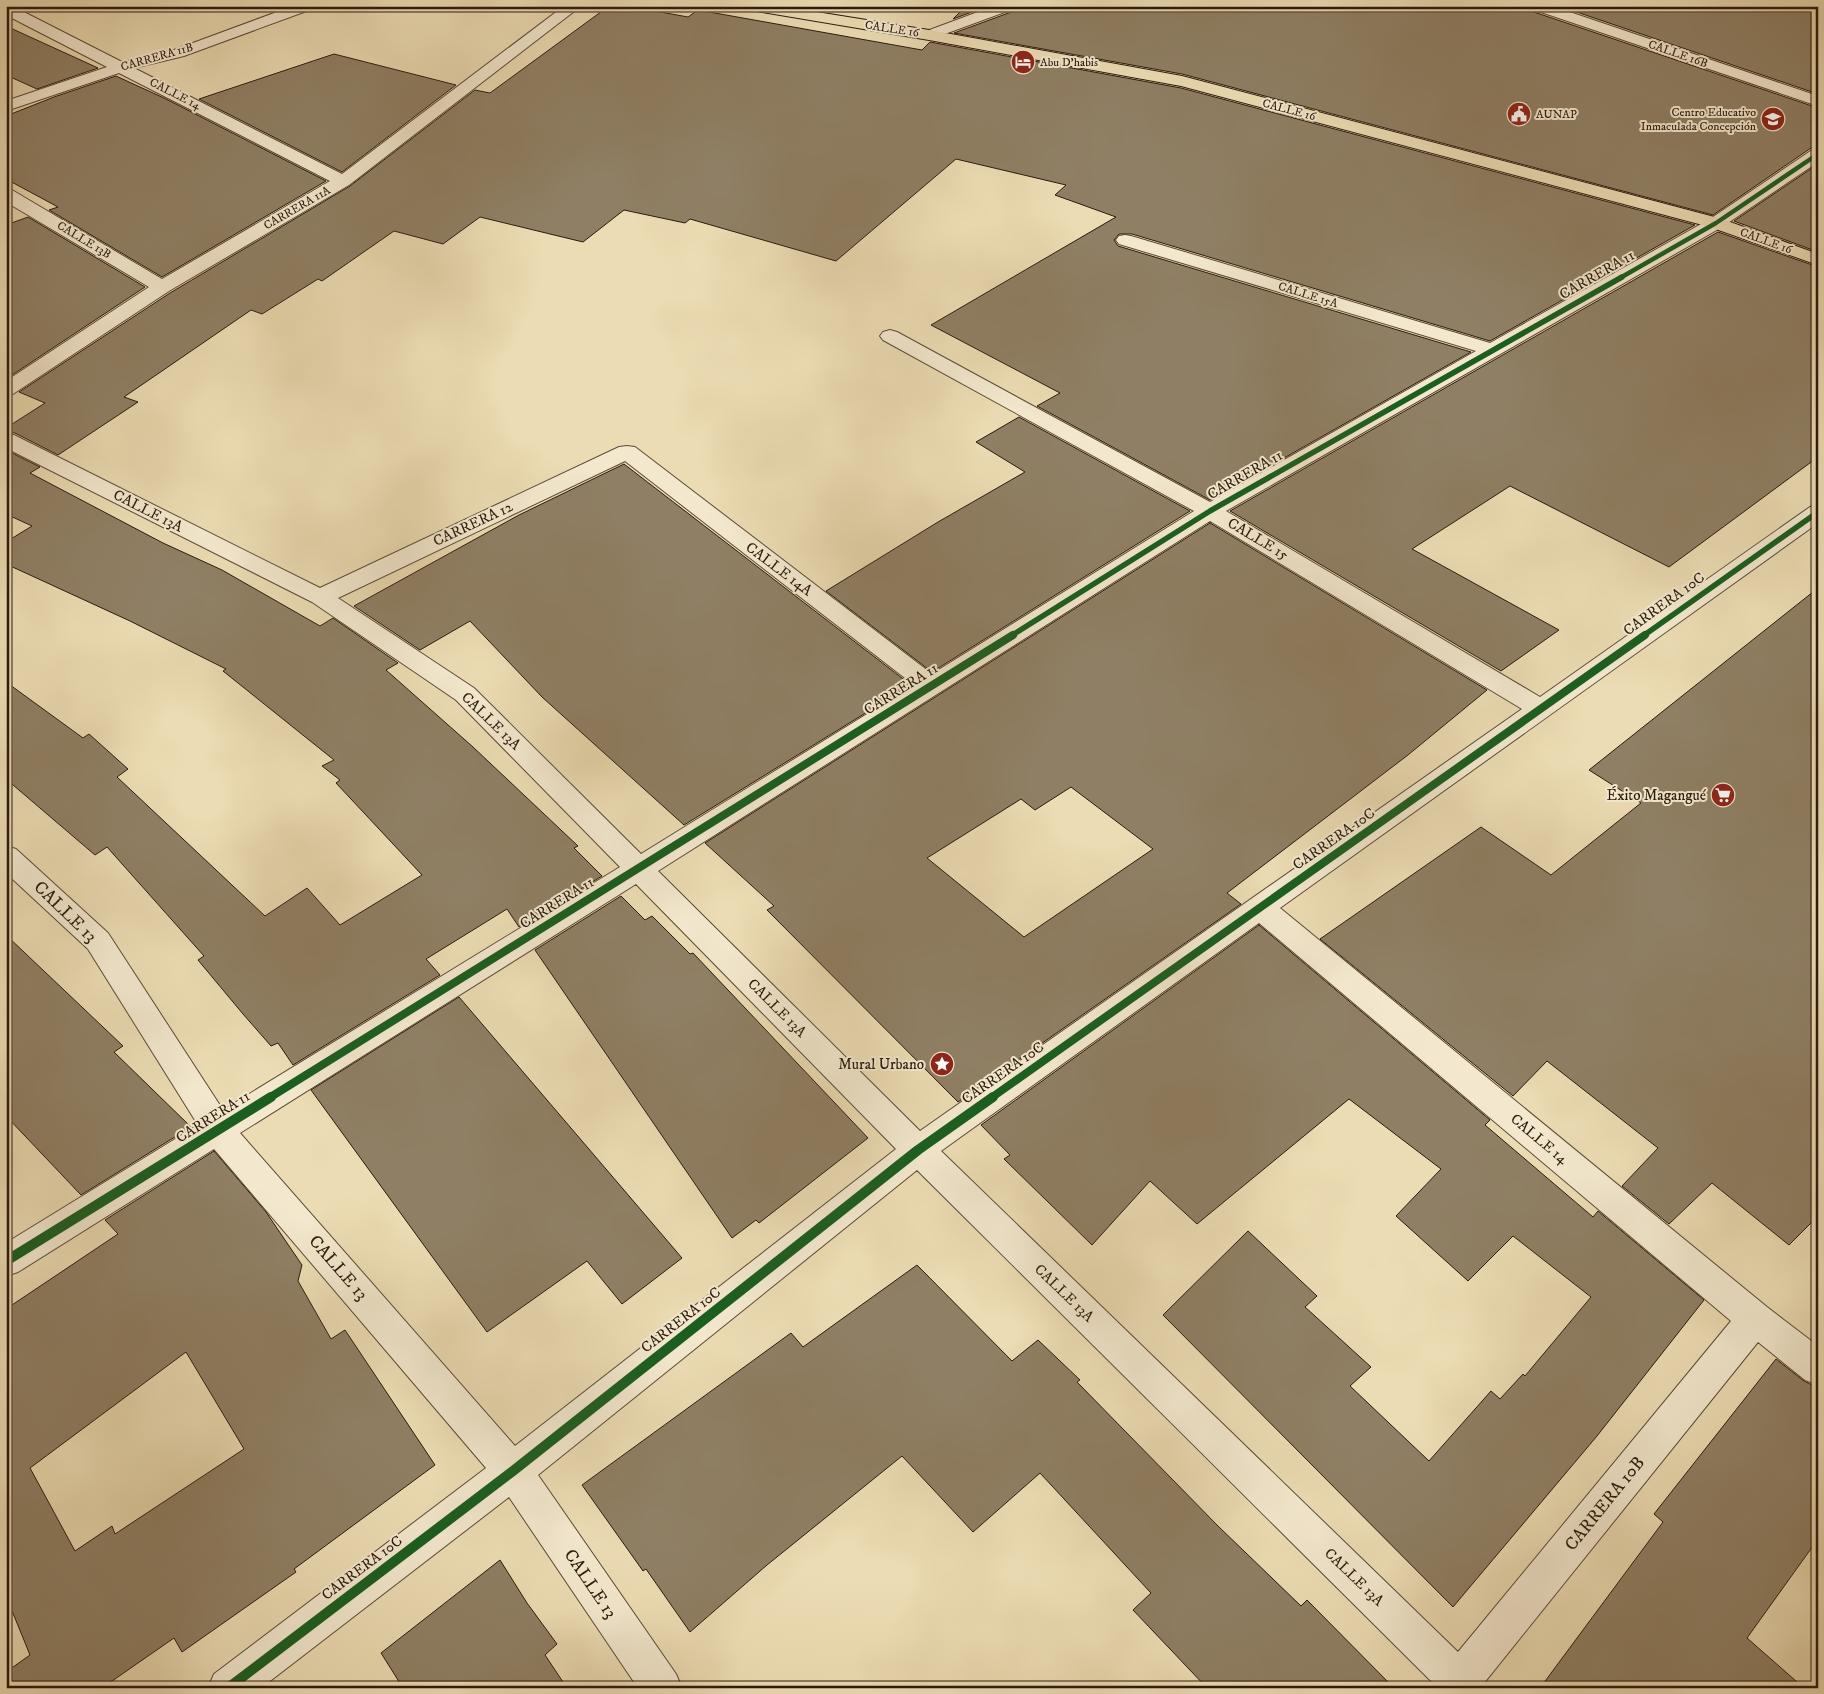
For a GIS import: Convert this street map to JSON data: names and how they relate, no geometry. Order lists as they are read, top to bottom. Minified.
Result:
{"streets":{"main road":["CALLE 16"],"street":["CALLE 16B","CARRERA 11B","CALLE 14","CARRERA 11A","CALLE 13B","CARRERA 11","CALLE 15A","CALLE 13A","CARRERA 12","CALLE 15","CALLE 14A","CARRERA 10C","CALLE 13","CARRERA 10B"]},"crossings":[["CALLE 16","CARRERA 11"],["CARRERA 11B","CALLE 14"],["CALLE 14","CARRERA 11A"],["CALLE 14","CARRERA 10C"],["CALLE 14","CARRERA 10B"],["CARRERA 11A","CALLE 13B"],["CARRERA 11","CALLE 15A"],["CARRERA 11","CALLE 13A"],["CARRERA 11","CALLE 15"],["CARRERA 11","CALLE 14A"],["CARRERA 11","CALLE 13"],["CALLE 13A","CARRERA 12"],["CALLE 13A","CARRERA 10C"],["CALLE 13A","CARRERA 10B"],["CARRERA 12","CALLE 14A"],["CALLE 15","CARRERA 10C"],["CARRERA 10C","CALLE 13"]],"places":{"hotel":["Abu D'habis"],"public building":["AUNAP"],"school or university":["Centro Educativo Inmaculada Concepción"],"supermarket":["Éxito Magangué"],"place":["Mural Urbano"]}}
